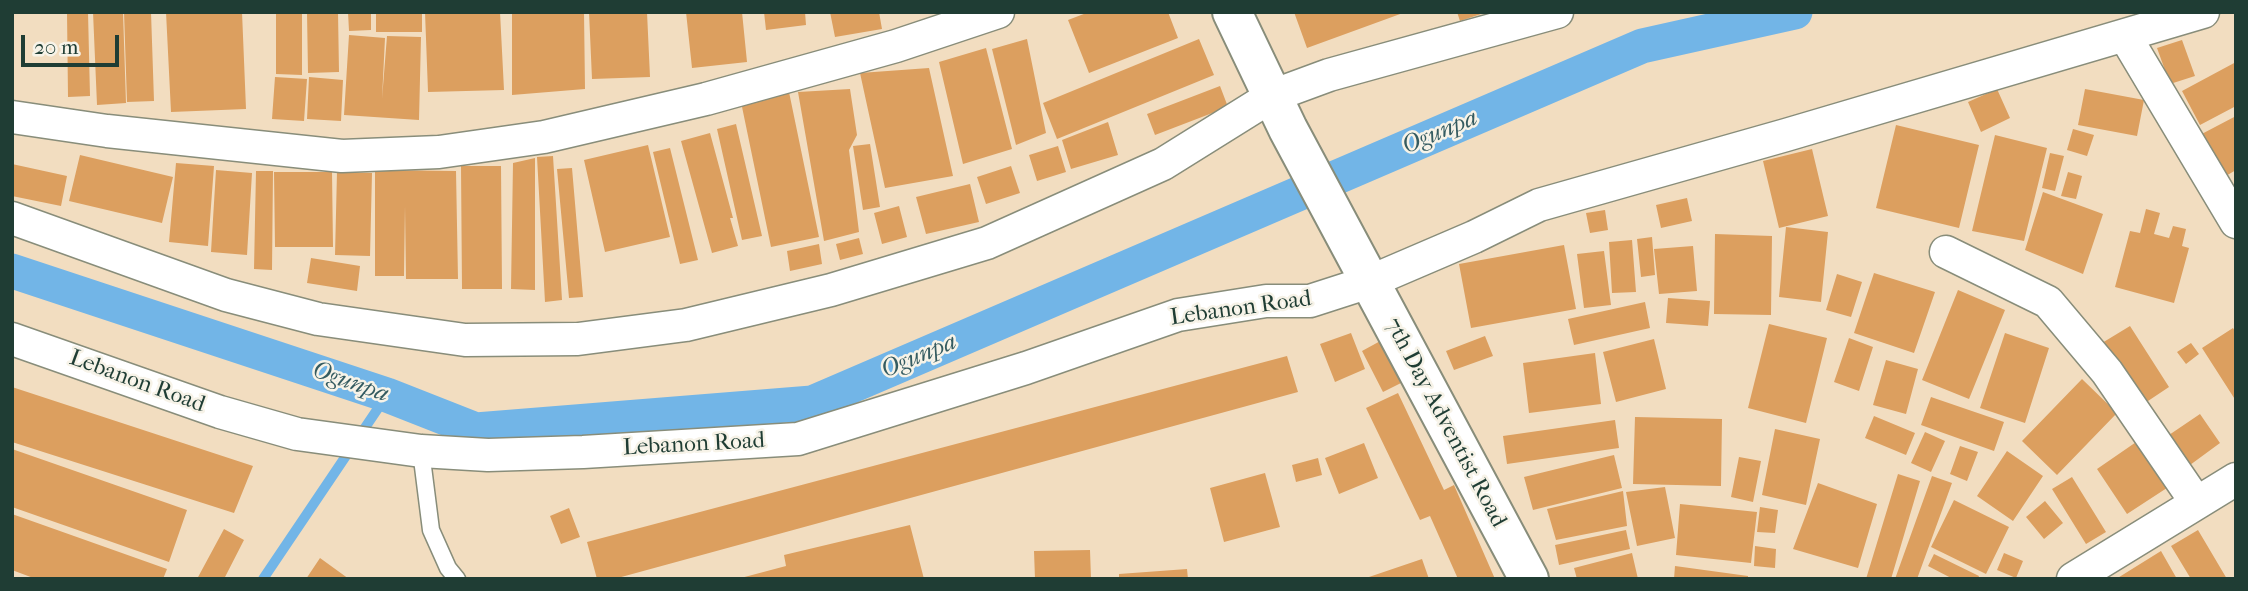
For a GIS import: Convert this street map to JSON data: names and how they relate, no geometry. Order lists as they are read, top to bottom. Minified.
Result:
{"streets":{"street":["Lebanon Road","7th Day Adventist Road"]},"crossings":[["Lebanon Road","7th Day Adventist Road"]],"water":["Ogunpa"],"scale_bar":"20 m"}
